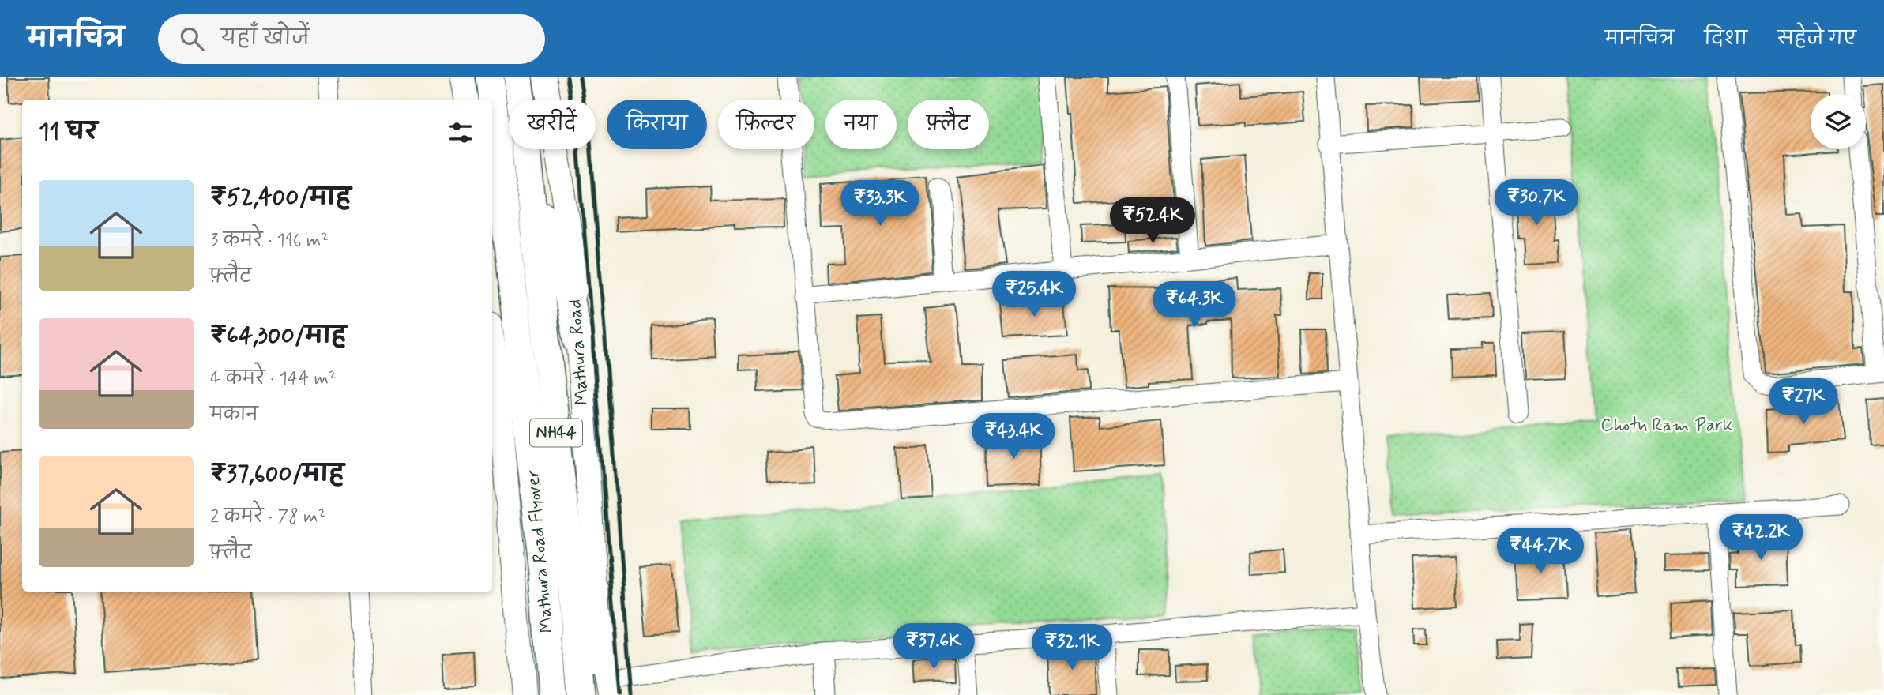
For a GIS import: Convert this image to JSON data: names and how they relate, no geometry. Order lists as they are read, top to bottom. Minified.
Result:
{"streets":{"highway":["Mathura Road","NH44","Mathura Road Flyover"]},"crossings":[["Mathura Road","NH44"]],"parks":["Chotu Ram Park"],"page":{"header":"मानचित्र","search":"यहाँ खोजें","nav":["मानचित्र","दिशा","सहेजे गए"],"chip":["खरीदें","किराया","फ़िल्टर","नया","फ़्लैट"],"heading":"11 घर","list":[{"name":"₹52,400/माह","note":"3 कमरे · 116 m² · फ़्लैट"},{"name":"₹64,300/माह","note":"4 कमरे · 144 m² · मकान"},{"name":"₹37,600/माह","note":"2 कमरे · 78 m² · फ़्लैट"}],"price":["₹30.7K","₹33.3K","₹52.4K","₹25.4K","₹64.3K","₹27K","₹43.4K","₹42.2K","₹44.7K","₹37.6K","₹32.1K"]}}
